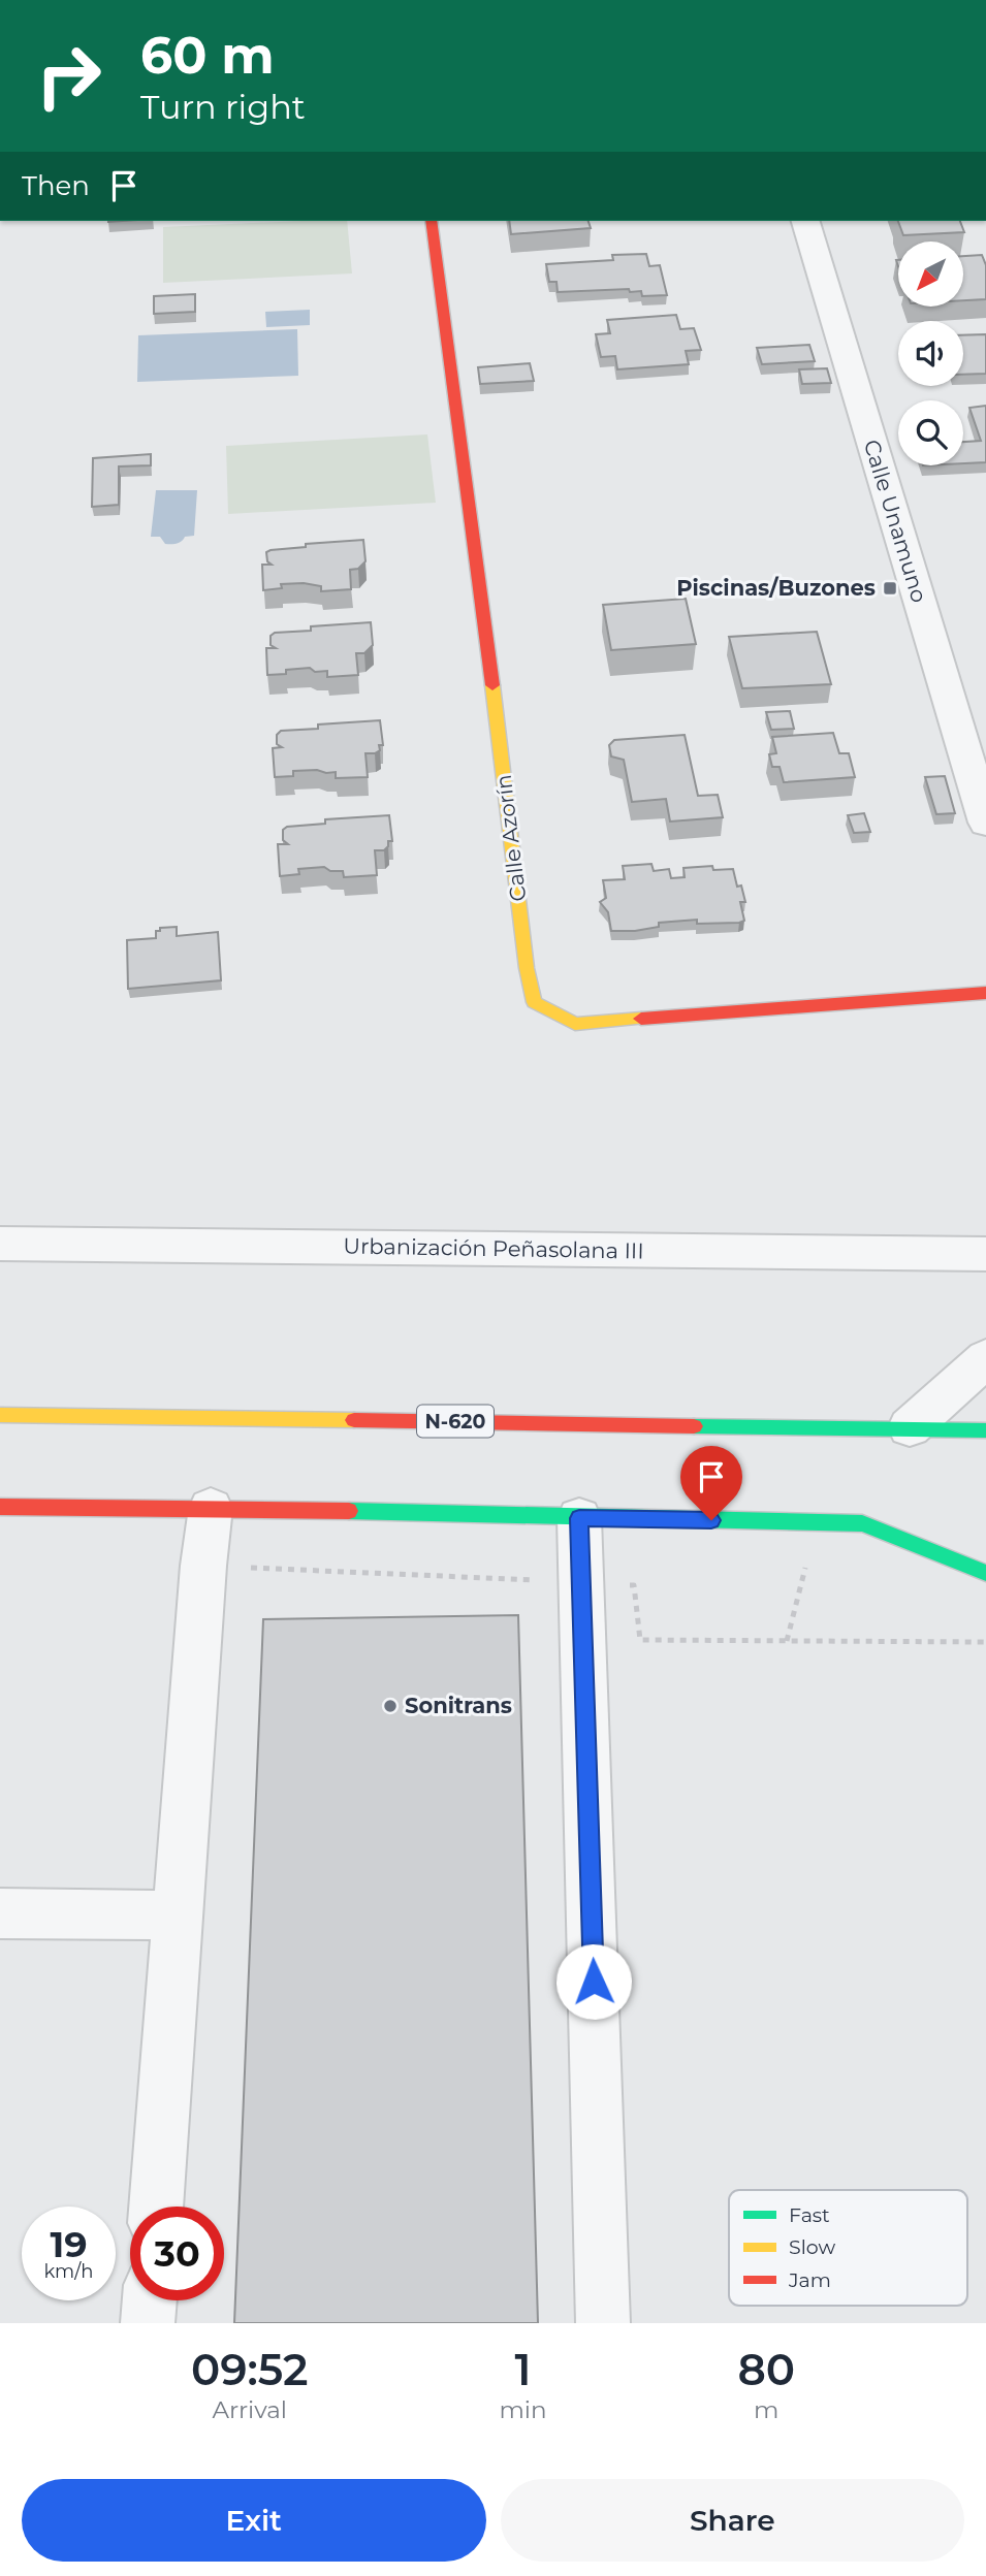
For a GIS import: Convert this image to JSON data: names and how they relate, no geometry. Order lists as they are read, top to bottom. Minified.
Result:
{"streets":{"main road":["Calle Azorín","N-620"],"street":["Calle Unamuno","Urbanización Peñasolana III"]},"places":{"transit":["Piscinas/Buzones"],"other":["Sonitrans"]},"legend":["Fast","Slow","Jam"],"north":"bottom left","page":{"turn":["60 m","Turn right"],"then":"Then","speed":"19 km/h","limit":"30","eta":["09:52","Arrival","1","min","80","m"],"buttons":["Exit","Share"]}}
